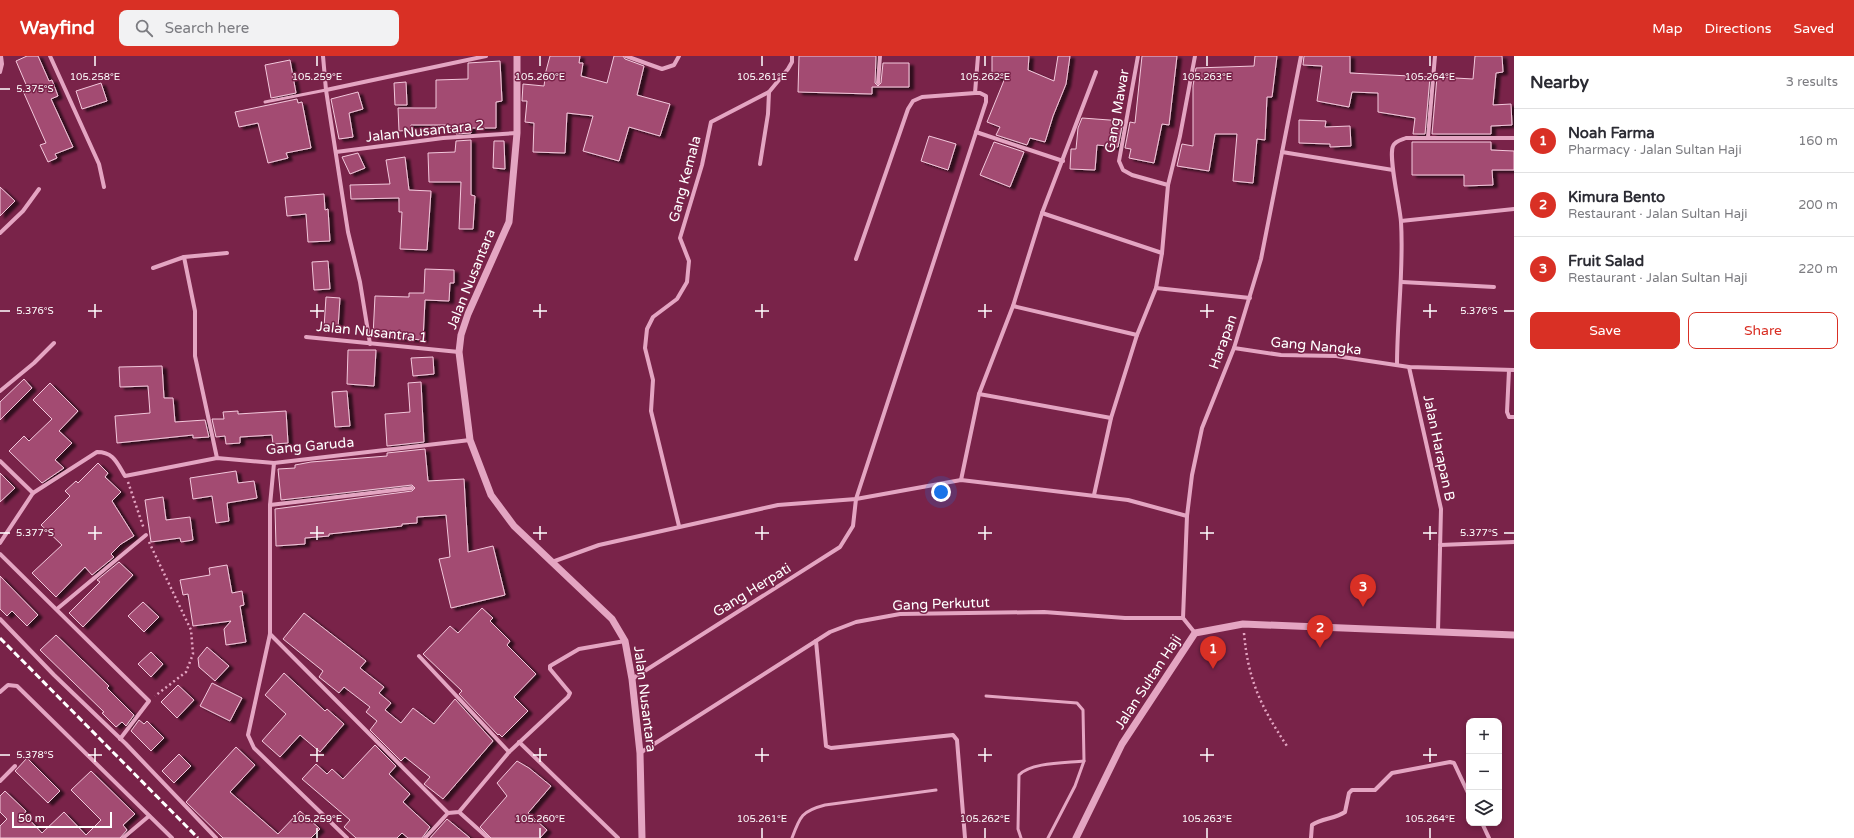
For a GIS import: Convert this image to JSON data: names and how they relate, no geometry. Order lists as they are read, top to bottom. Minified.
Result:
{"streets":{"street":["Gang Mawar","Jalan Nusantara 2","Gang Kemala","Jalan Nusantara","Jalan Nusantra 1","Harapan","Gang Nangka","Gang Garuda","Jalan Harapan B","Gang Herpati","Gang Perkutut","Jalan Sultan Haji"]},"crossings":[["Jalan Nusantara 2","Jalan Nusantara"],["Jalan Nusantara","Jalan Nusantra 1"],["Jalan Nusantara","Gang Garuda"],["Jalan Nusantara","Gang Herpati"],["Jalan Nusantara","Gang Perkutut"],["Harapan","Gang Nangka"],["Harapan","Gang Perkutut"],["Gang Nangka","Jalan Harapan B"],["Jalan Harapan B","Jalan Sultan Haji"]],"scale_bar":"50 m","page":{"header":"Wayfind","search":"Search here","nav":["Map","Directions","Saved"],"heading":["Nearby","3 results"],"list":[{"mark":"1","name":"Noah Farma","note":"Pharmacy · Jalan Sultan Haji","value":"160 m"},{"mark":"2","name":"Kimura Bento","note":"Restaurant · Jalan Sultan Haji","value":"200 m"},{"mark":"3","name":"Fruit Salad","note":"Restaurant · Jalan Sultan Haji","value":"220 m"}],"buttons":["Save","Share"],"pins":["3","2","1"],"map_buttons":["+","−"],"scale":"50 m"},"coordinates":["105.258°E","105.259°E","105.260°E","105.261°E","105.262°E","105.263°E","105.264°E","5.375°S","5.376°S","5.377°S","5.378°S"]}
